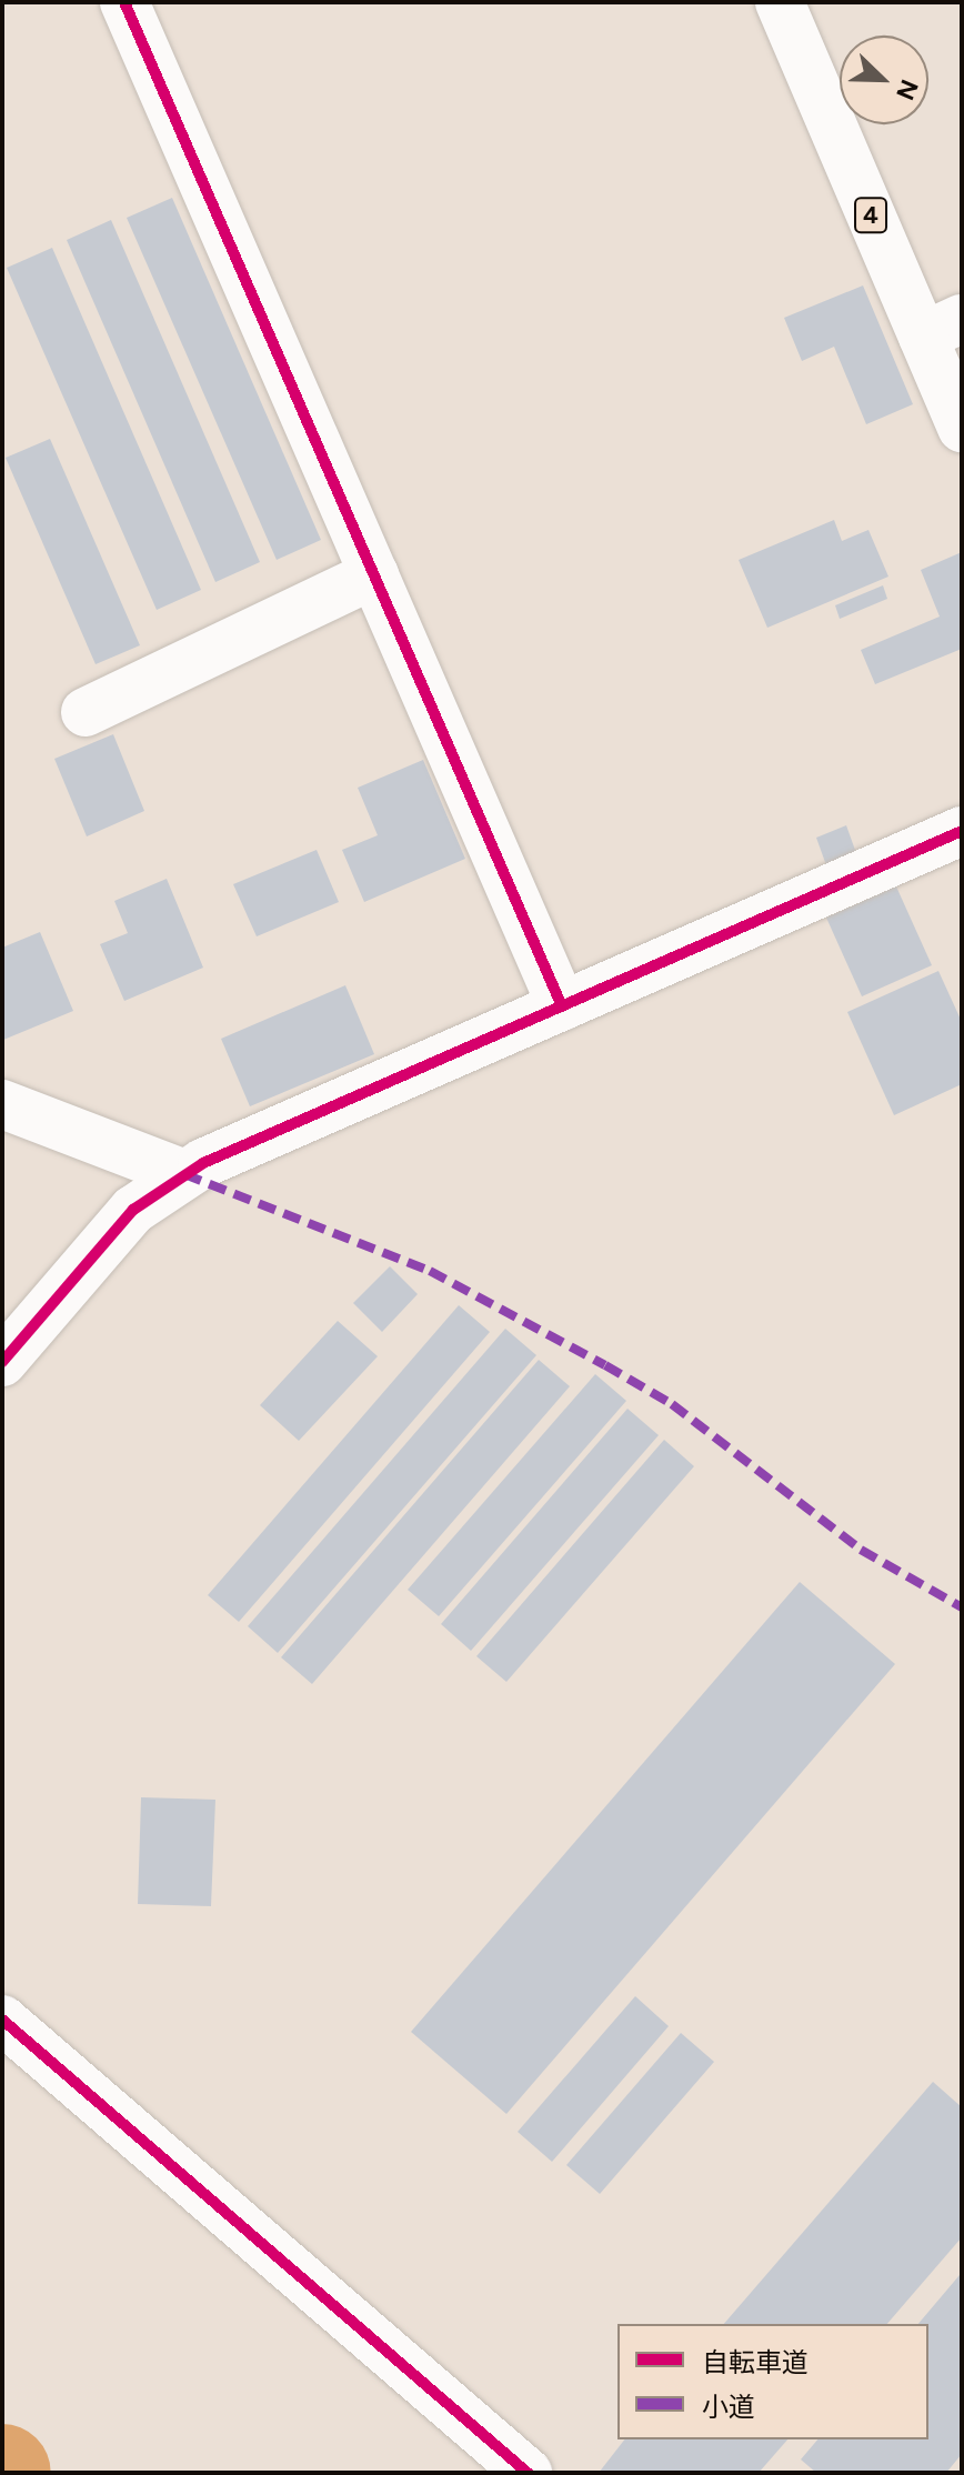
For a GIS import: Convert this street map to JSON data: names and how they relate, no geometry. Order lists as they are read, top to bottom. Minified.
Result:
{"streets":{"street":["4"]},"legend":["自転車道","小道"],"north":"bottom right"}
